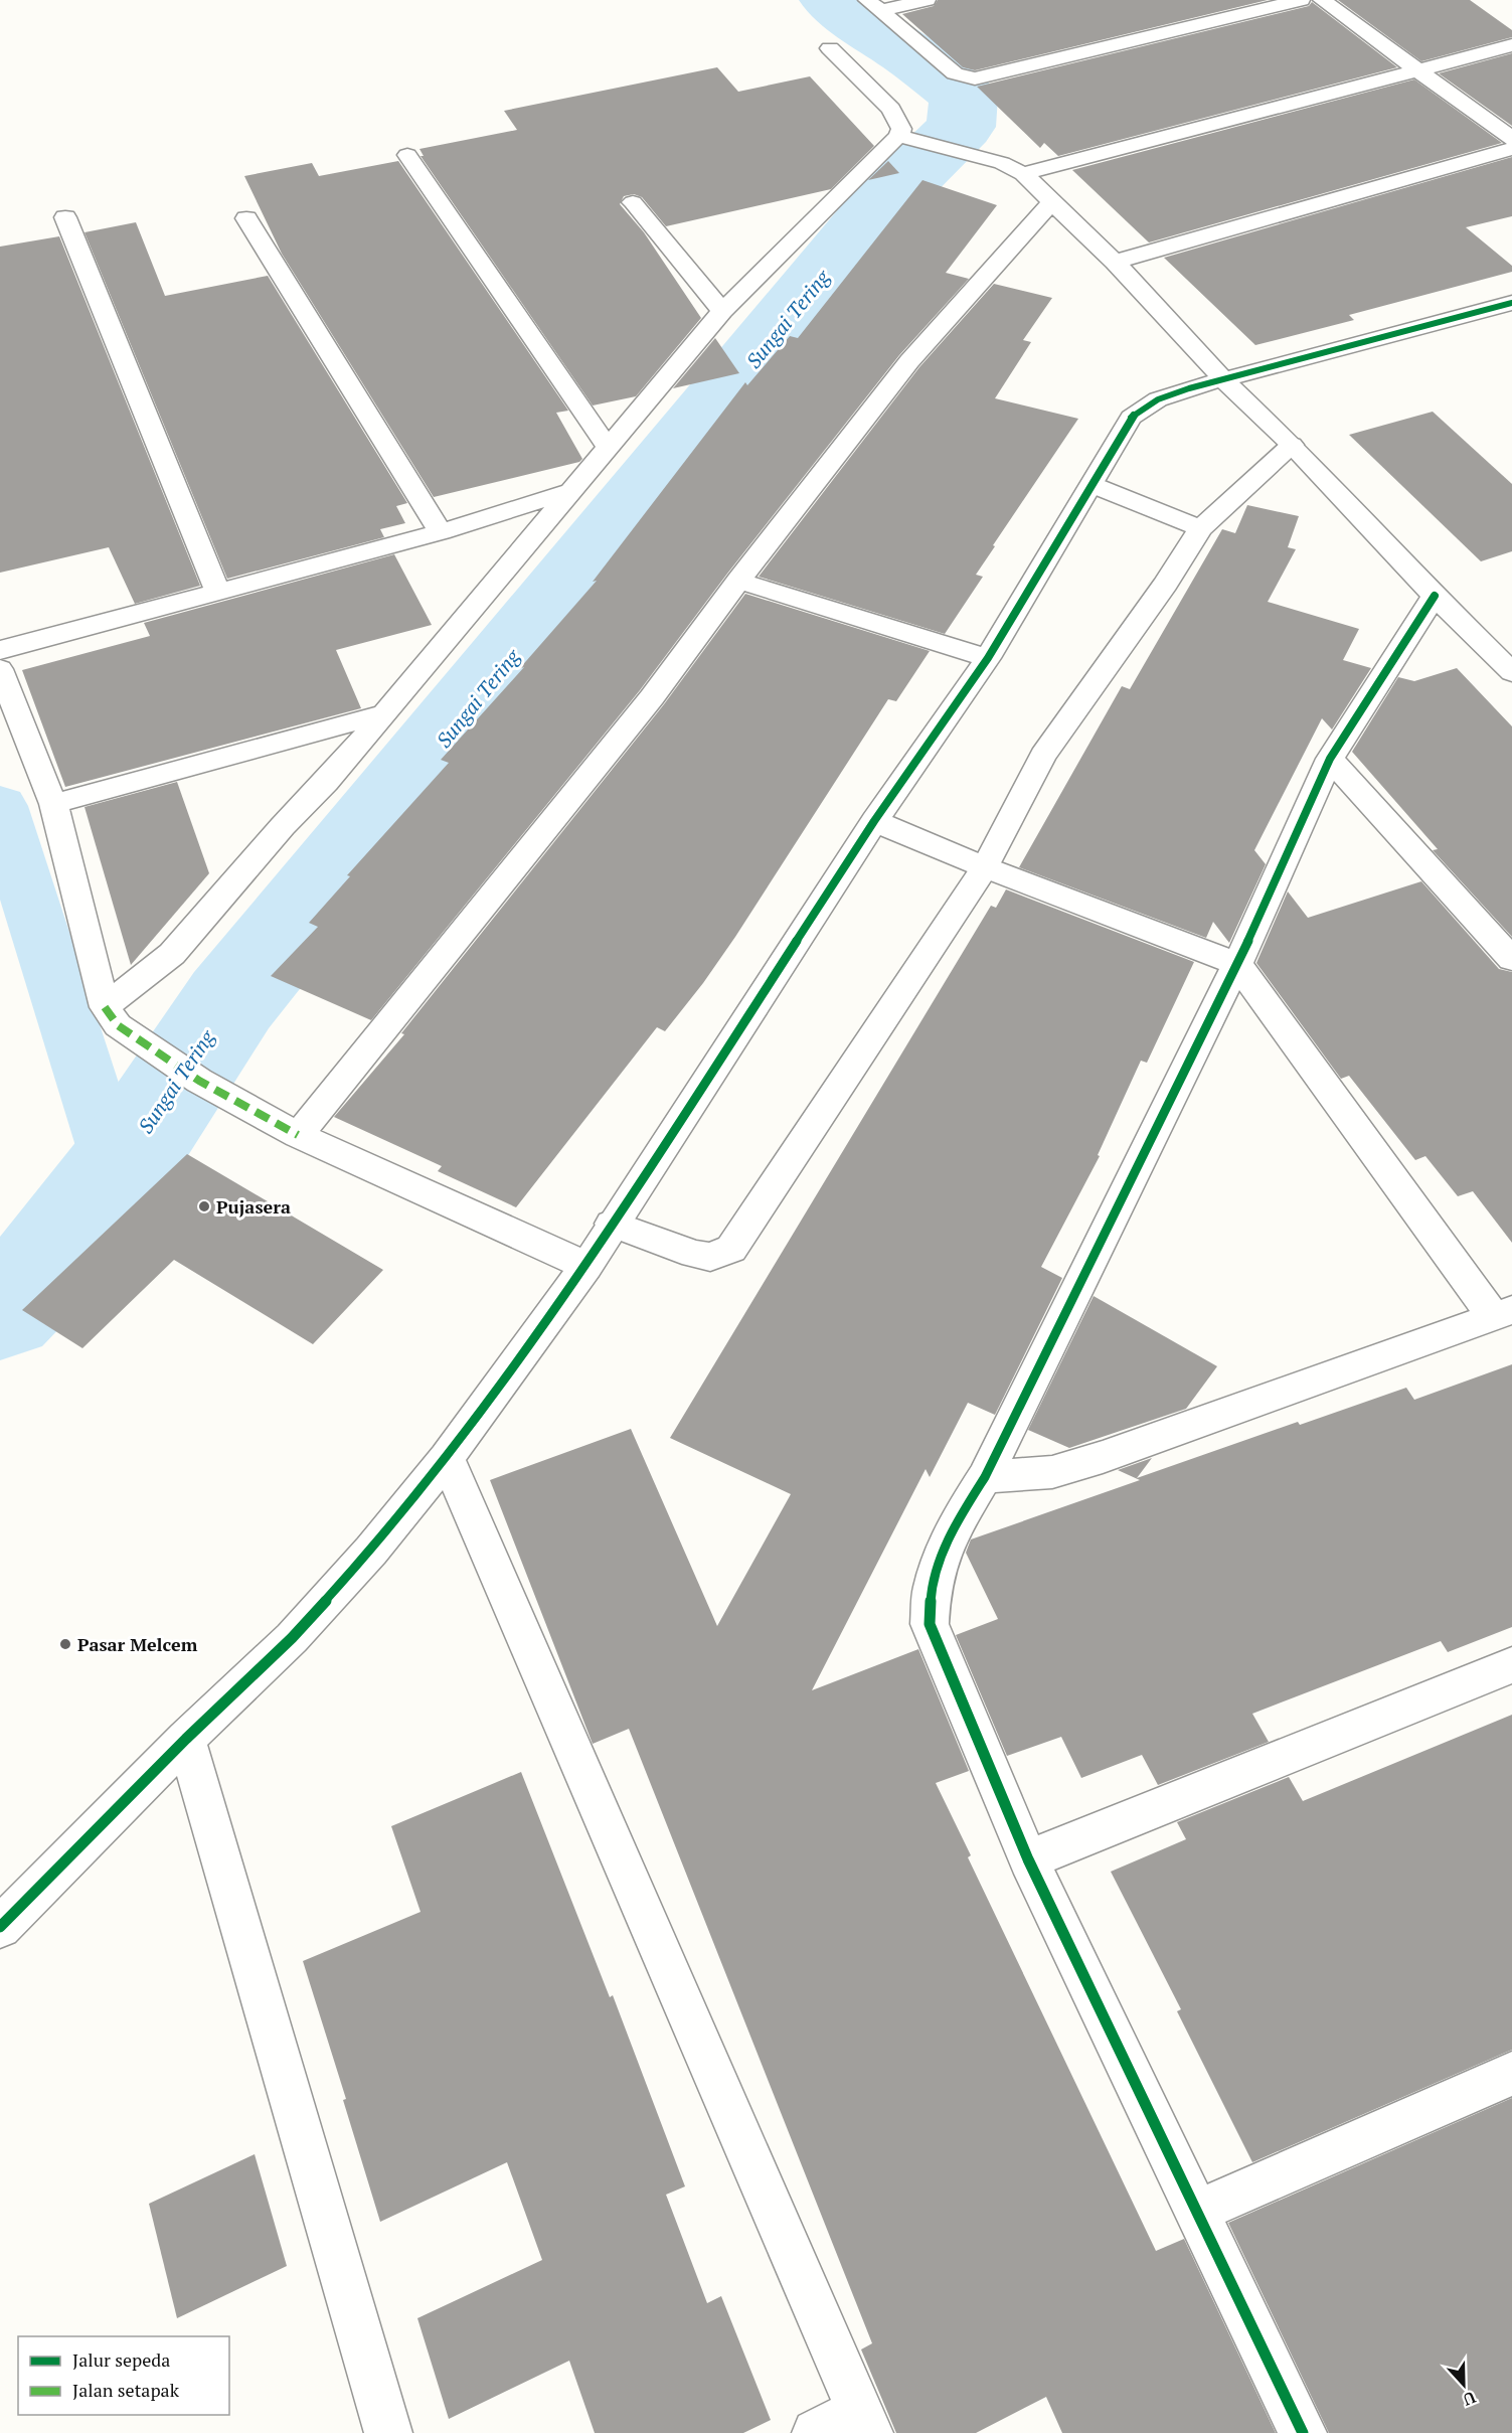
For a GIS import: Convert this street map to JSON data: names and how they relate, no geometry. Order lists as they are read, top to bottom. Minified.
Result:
{"water":["Sungai Tering"],"places":["Pujasera","Pasar Melcem"],"legend":["Jalur sepeda","Jalan setapak"],"north":"bottom"}
